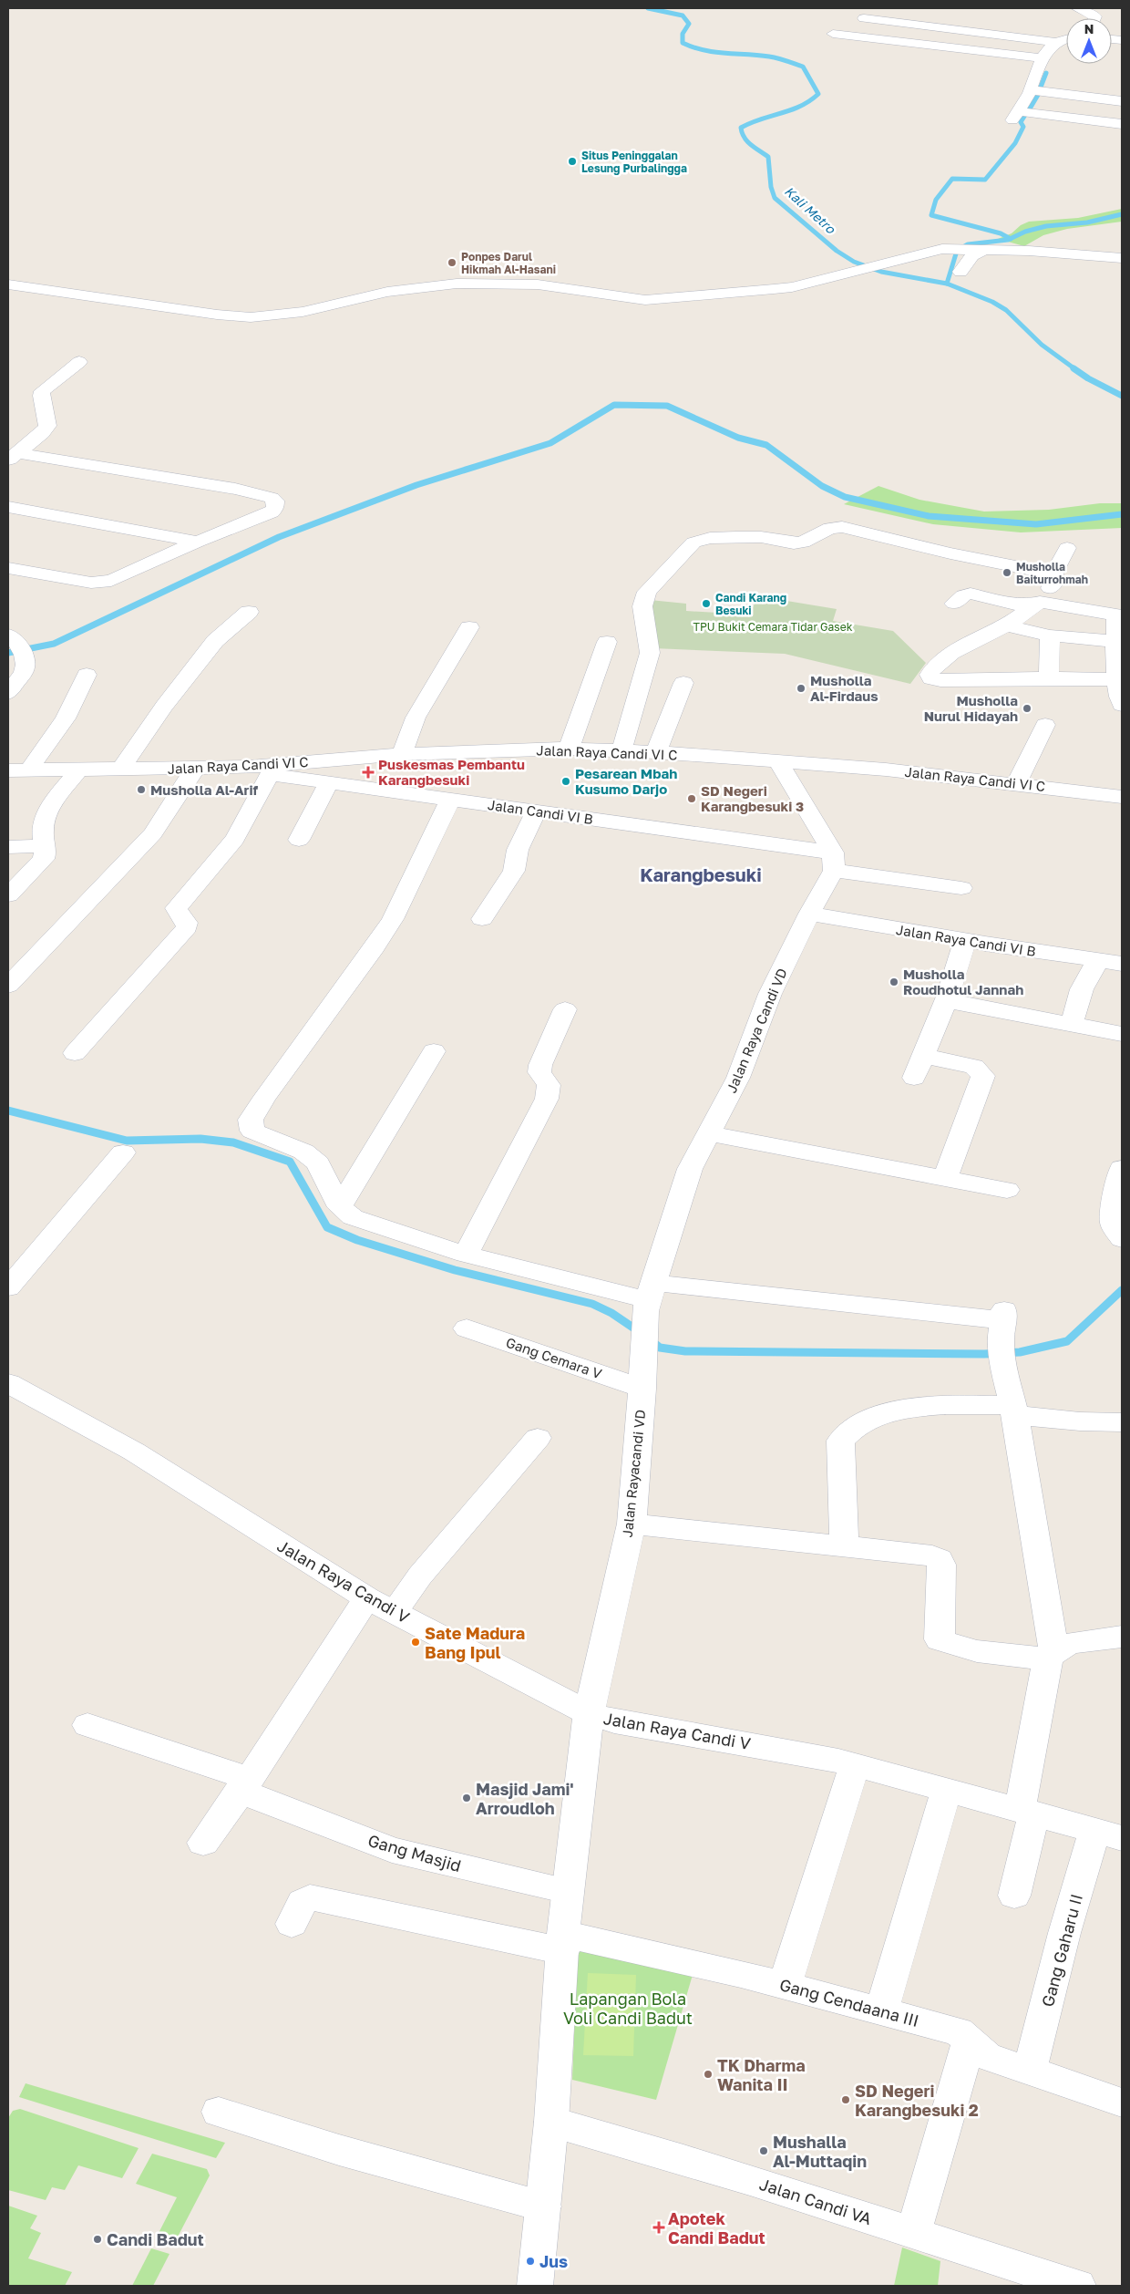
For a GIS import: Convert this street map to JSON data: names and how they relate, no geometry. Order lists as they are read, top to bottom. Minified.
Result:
{"streets":{"street":["Jalan Raya Candi VI C","Jalan Candi VI B","Jalan Raya Candi VI B","Jalan Raya Candi VD","Gang Cemara V","Jalan Rayacandi VD","Jalan Raya Candi V","Gang Masjid","Gang Gaharu II","Gang Cendaana III","Jalan Candi VA"]},"crossings":[["Jalan Raya Candi VI C","Jalan Candi VI B"],["Jalan Candi VI B","Jalan Raya Candi VD"],["Jalan Raya Candi VI B","Jalan Raya Candi VD"],["Jalan Raya Candi VD","Jalan Rayacandi VD"],["Gang Cemara V","Jalan Rayacandi VD"],["Jalan Rayacandi VD","Jalan Raya Candi V"],["Jalan Rayacandi VD","Gang Masjid"],["Jalan Rayacandi VD","Gang Cendaana III"],["Jalan Rayacandi VD","Jalan Candi VA"],["Jalan Raya Candi V","Gang Gaharu II"],["Gang Gaharu II","Gang Cendaana III"]],"districts":["Karangbesuki"],"water":["Kali Metro"],"parks":["TPU Bukit Cemara Tidar Gasek","Lapangan Bola Voli Candi Badut"],"places":{"other":["Situs Peninggalan Lesung Purbalingga","Ponpes Darul Hikmah Al-Hasani","Musholla Baiturrohmah","Candi Karang Besuki","Musholla Al-Firdaus","Musholla Nurul Hidayah","Pesarean Mbah Kusumo Darjo","Musholla Al-Arif","SD Negeri Karangbesuki 3","Musholla Roudhotul Jannah","Sate Madura Bang Ipul","Masjid Jami' Arroudloh","TK Dharma Wanita II","SD Negeri Karangbesuki 2","Mushalla Al-Muttaqin","Candi Badut","Jus"],"health":["Puskesmas Pembantu Karangbesuki","Apotek Candi Badut"]},"north":"top"}
